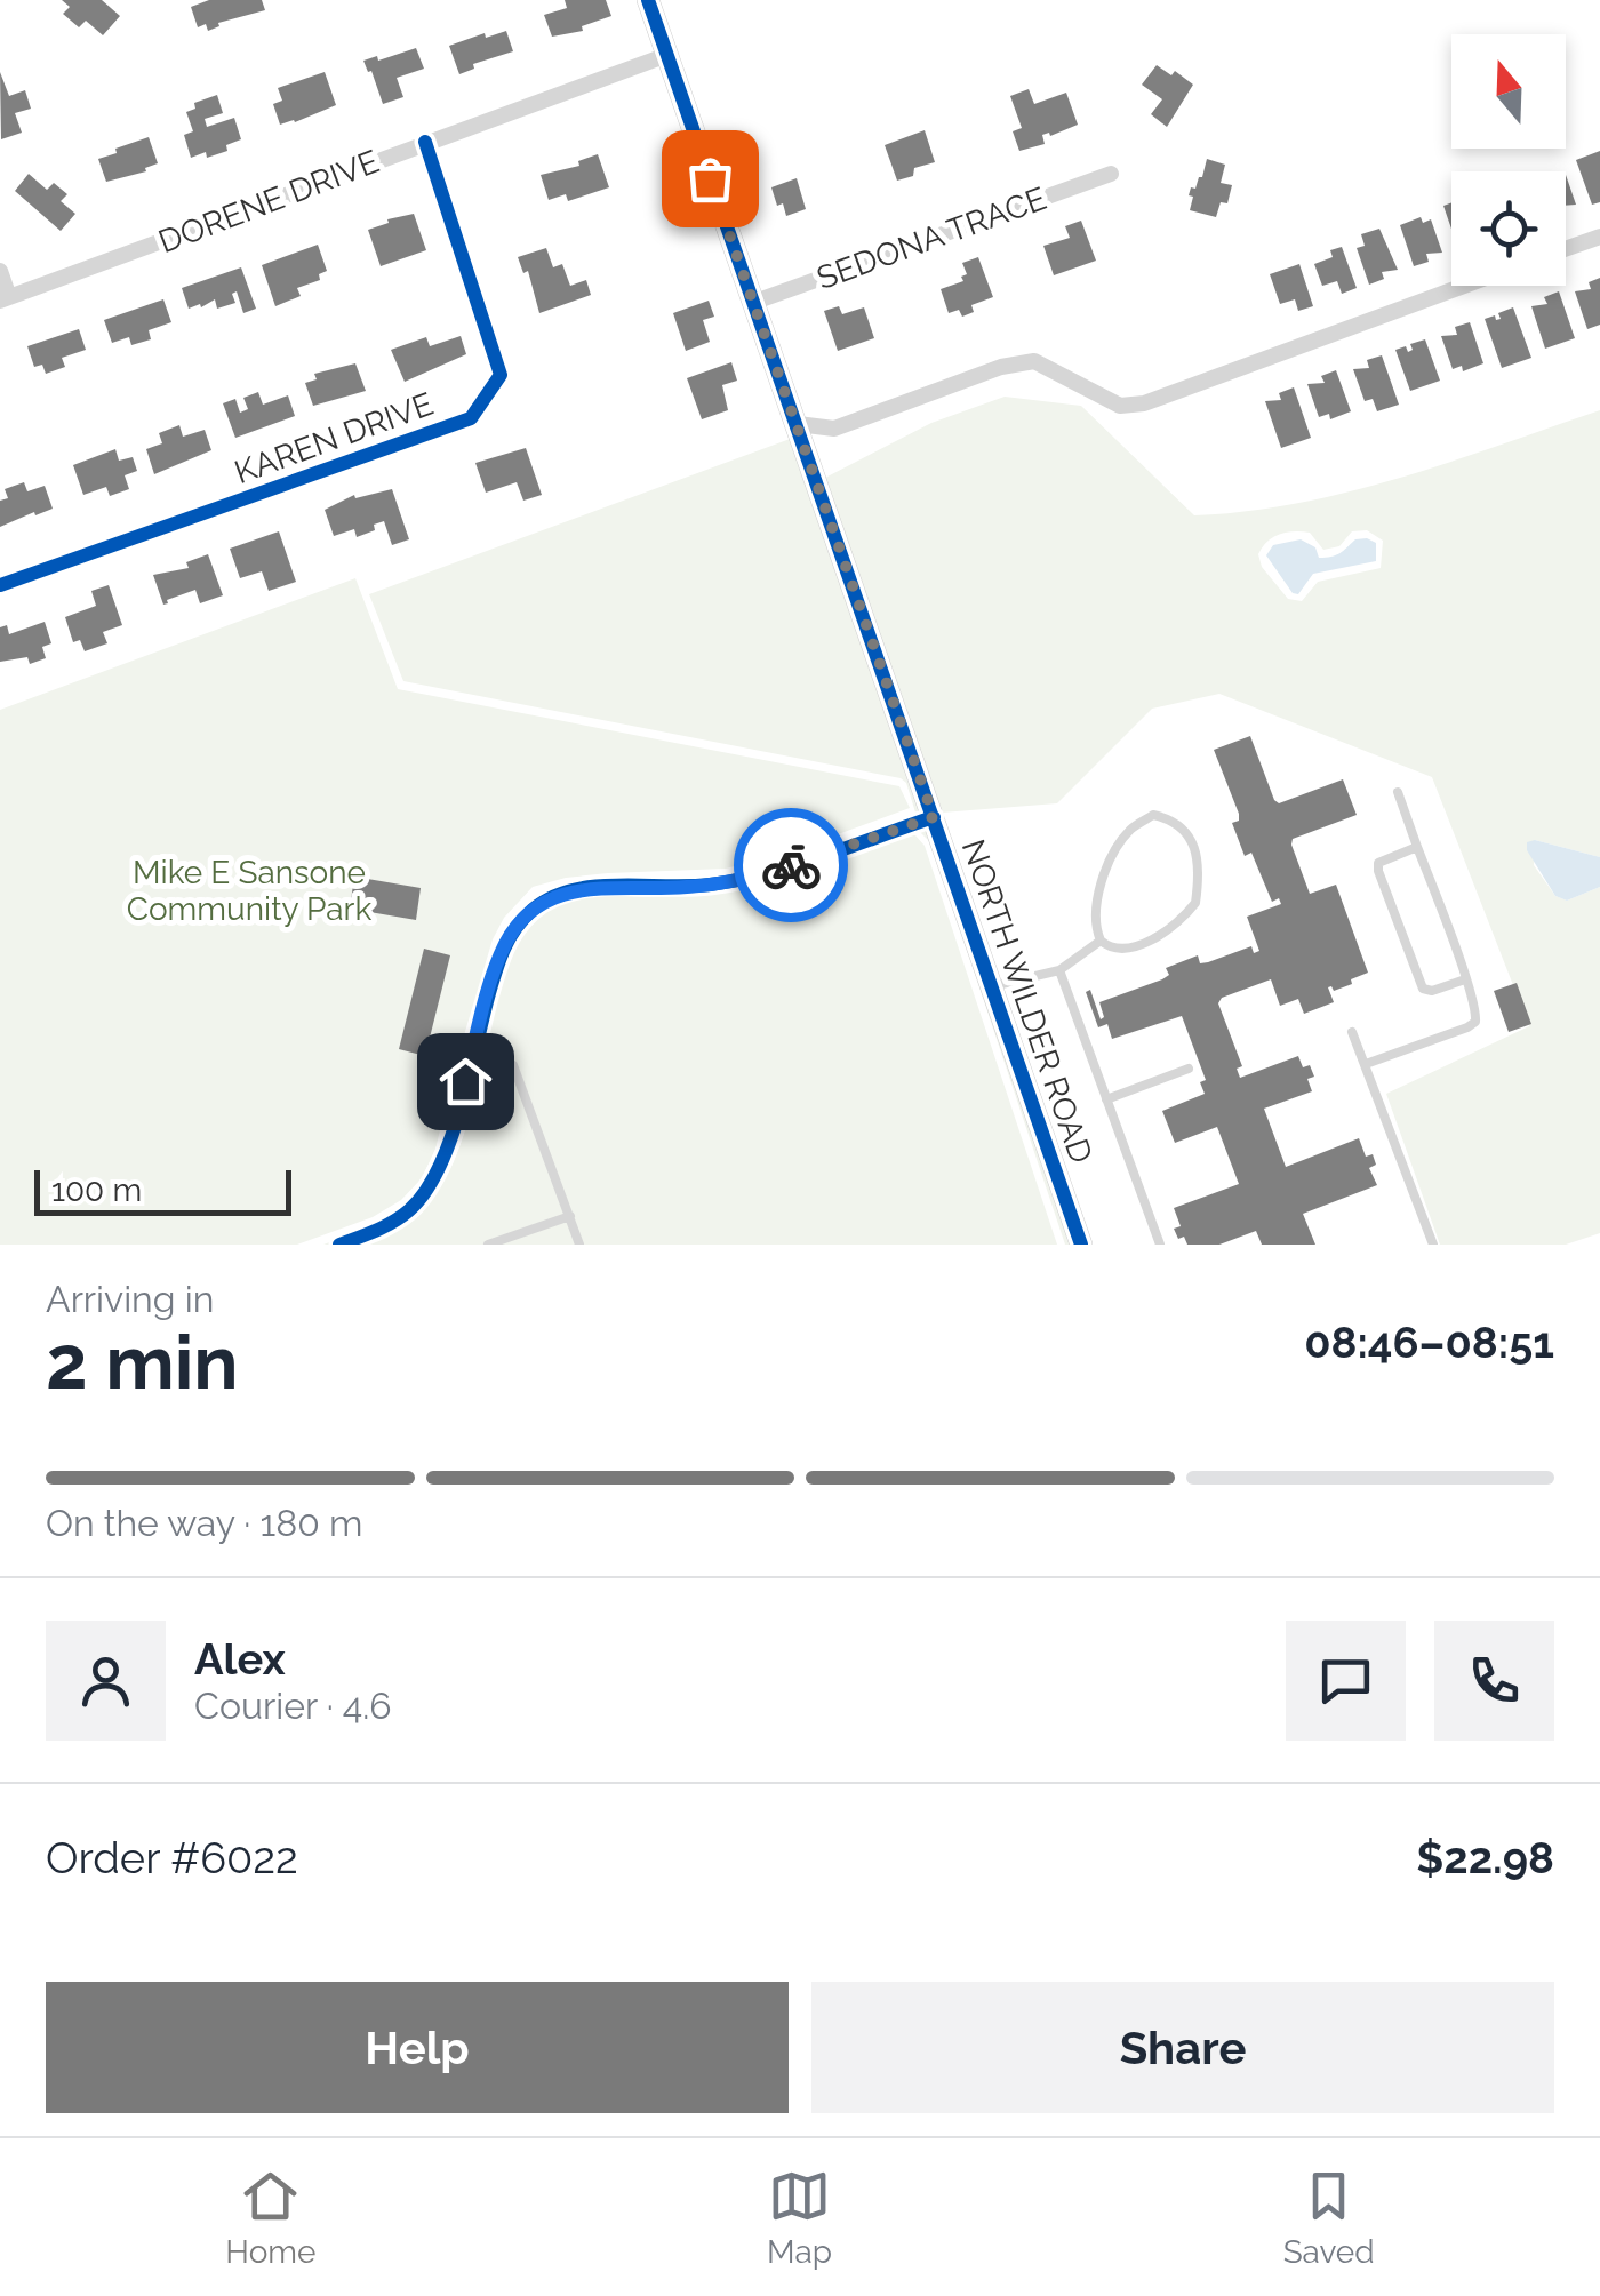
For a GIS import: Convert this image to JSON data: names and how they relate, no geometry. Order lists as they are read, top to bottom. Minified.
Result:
{"streets":{"street":["DORENE DRIVE","SEDONA TRACE","KAREN DRIVE","NORTH WILDER ROAD"]},"crossings":[["DORENE DRIVE","KAREN DRIVE"],["DORENE DRIVE","NORTH WILDER ROAD"],["SEDONA TRACE","NORTH WILDER ROAD"]],"parks":["Mike E Sansone Community Park"],"scale_bar":"100 m","north":"top","page":{"scale":"100 m","heading":["2 min","Arriving in","08:46–08:51"],"panel":["Alex","Courier · 4.6","Order #6022","$22.98"],"bar":"On the way · 180 m","buttons":["Help","Share"],"tabs":["Home","Map","Saved"]}}
